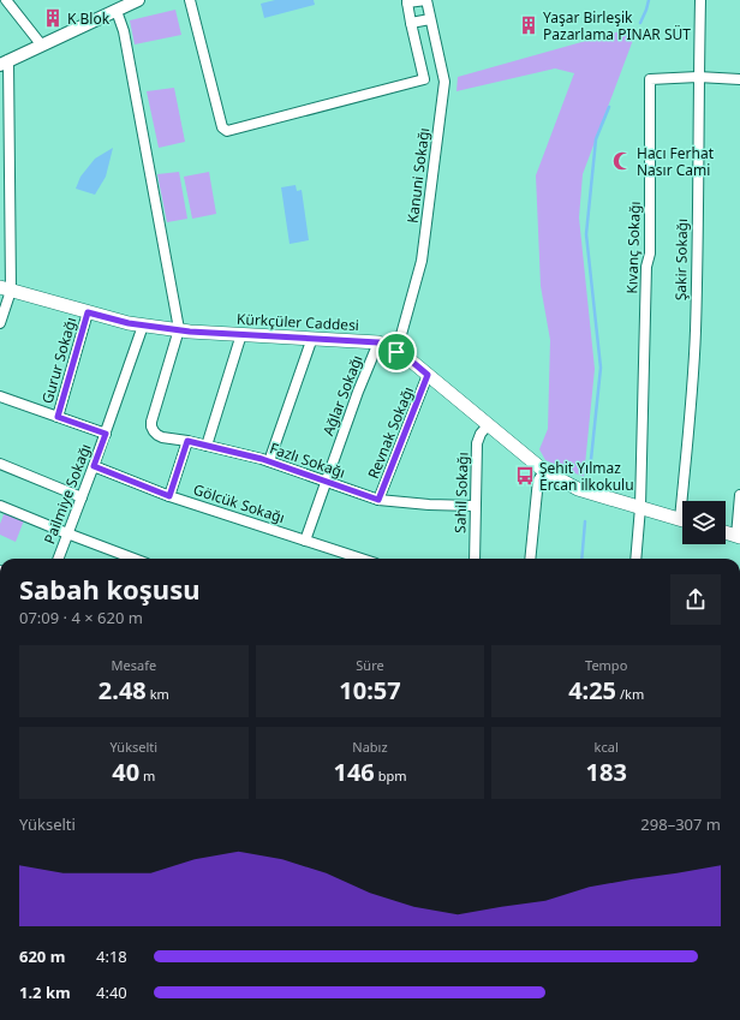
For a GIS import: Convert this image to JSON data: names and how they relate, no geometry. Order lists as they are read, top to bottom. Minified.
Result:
{"streets":{"main road":["Kürkçüler Caddesi"],"street":["Kanuni Sokağı","Kıvanç Sokağı","Şakir Sokağı","Gurur Sokağı","Ağlar Sokağı","Revnak Sokağı","Fazlı Sokağı","Sahil Sokağı","Pailmiye Sokağı","Gölcük Sokağı"]},"crossings":[["Kanuni Sokağı","Kürkçüler Caddesi"],["Kıvanç Sokağı","Şakir Sokağı"],["Kıvanç Sokağı","Kürkçüler Caddesi"],["Kürkçüler Caddesi","Gurur Sokağı"],["Kürkçüler Caddesi","Ağlar Sokağı"],["Kürkçüler Caddesi","Revnak Sokağı"],["Kürkçüler Caddesi","Fazlı Sokağı"],["Kürkçüler Caddesi","Sahil Sokağı"],["Kürkçüler Caddesi","Pailmiye Sokağı"],["Ağlar Sokağı","Fazlı Sokağı"],["Ağlar Sokağı","Gölcük Sokağı"],["Revnak Sokağı","Fazlı Sokağı"],["Fazlı Sokağı","Sahil Sokağı"],["Pailmiye Sokağı","Gölcük Sokağı"]],"places":{"building":["K Blok","Yaşar Birleşik Pazarlama PINAR SÜT"],"mosque":["Hacı Ferhat Nasır Cami"],"bus stop":["Şehit Yılmaz Ercan ilkokulu"]},"page":{"heading":["Sabah koşusu","07:09 · 4 × 620 m"],"stats":[["Mesafe","2.48 km"],["Süre","10:57"],["Tempo","4:25 /km"],["Yükselti","40 m"],["Nabız","146 bpm"],["kcal","183"]],"chart":["Yükselti","298–307 m"],"list":[{"name":"620 m","note":"4:18"},{"name":"1.2 km","note":"4:40"}]}}
